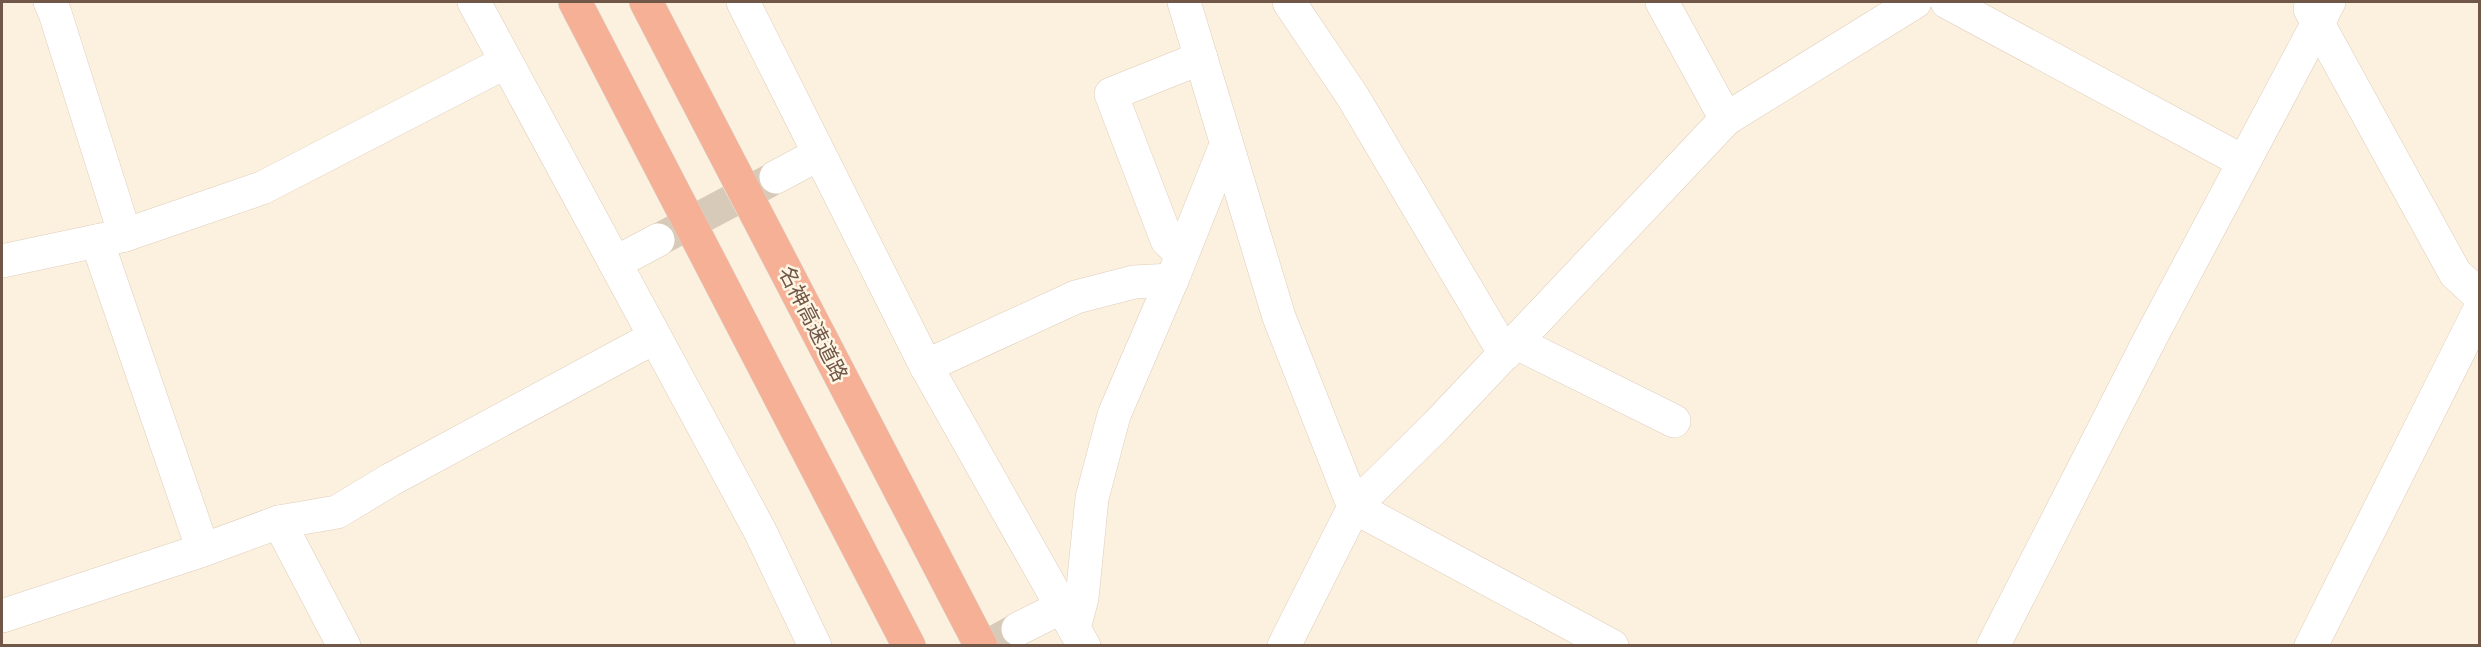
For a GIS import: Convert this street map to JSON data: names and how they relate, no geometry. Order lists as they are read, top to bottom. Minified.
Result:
{"streets":{"highway":["名神高速道路"]}}
